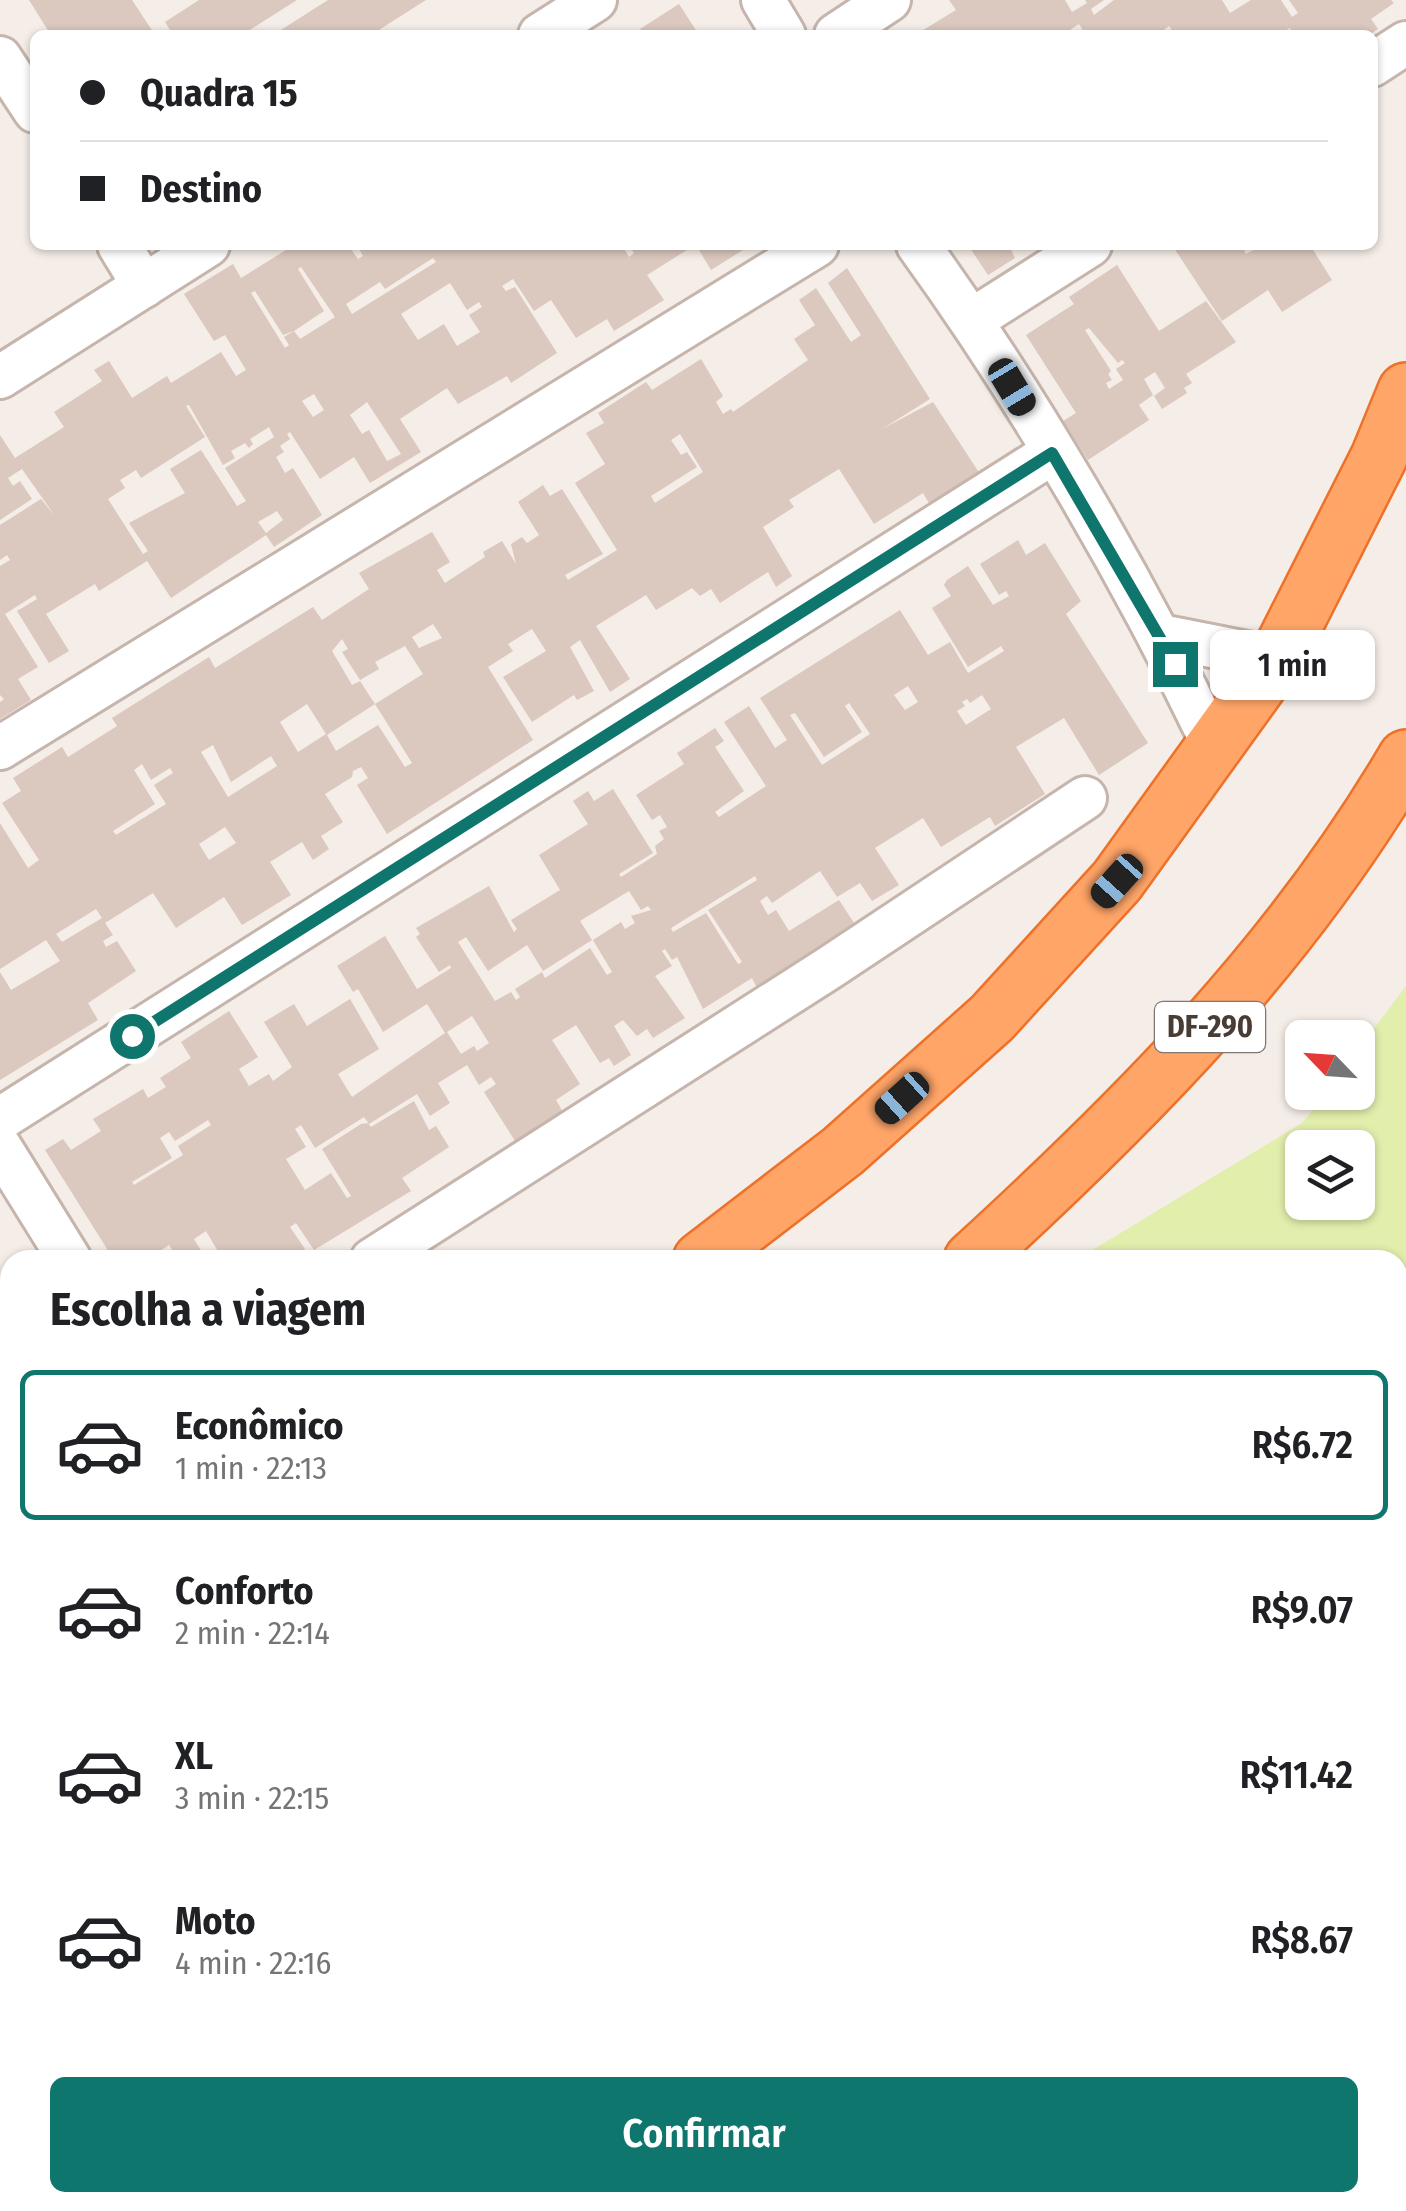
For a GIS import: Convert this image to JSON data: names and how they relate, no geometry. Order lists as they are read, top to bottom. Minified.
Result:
{"streets":{"highway":["DF-290"]},"north":"top left","page":{"banner":["Quadra 15","Destino"],"bubble":"1 min","heading":"Escolha a viagem","list":[{"name":"Econômico","note":"1 min · 22:13","value":"R$6.72"},{"name":"Conforto","note":"2 min · 22:14","value":"R$9.07"},{"name":"XL","note":"3 min · 22:15","value":"R$11.42"},{"name":"Moto","note":"4 min · 22:16","value":"R$8.67"}],"buttons":"Confirmar"}}
